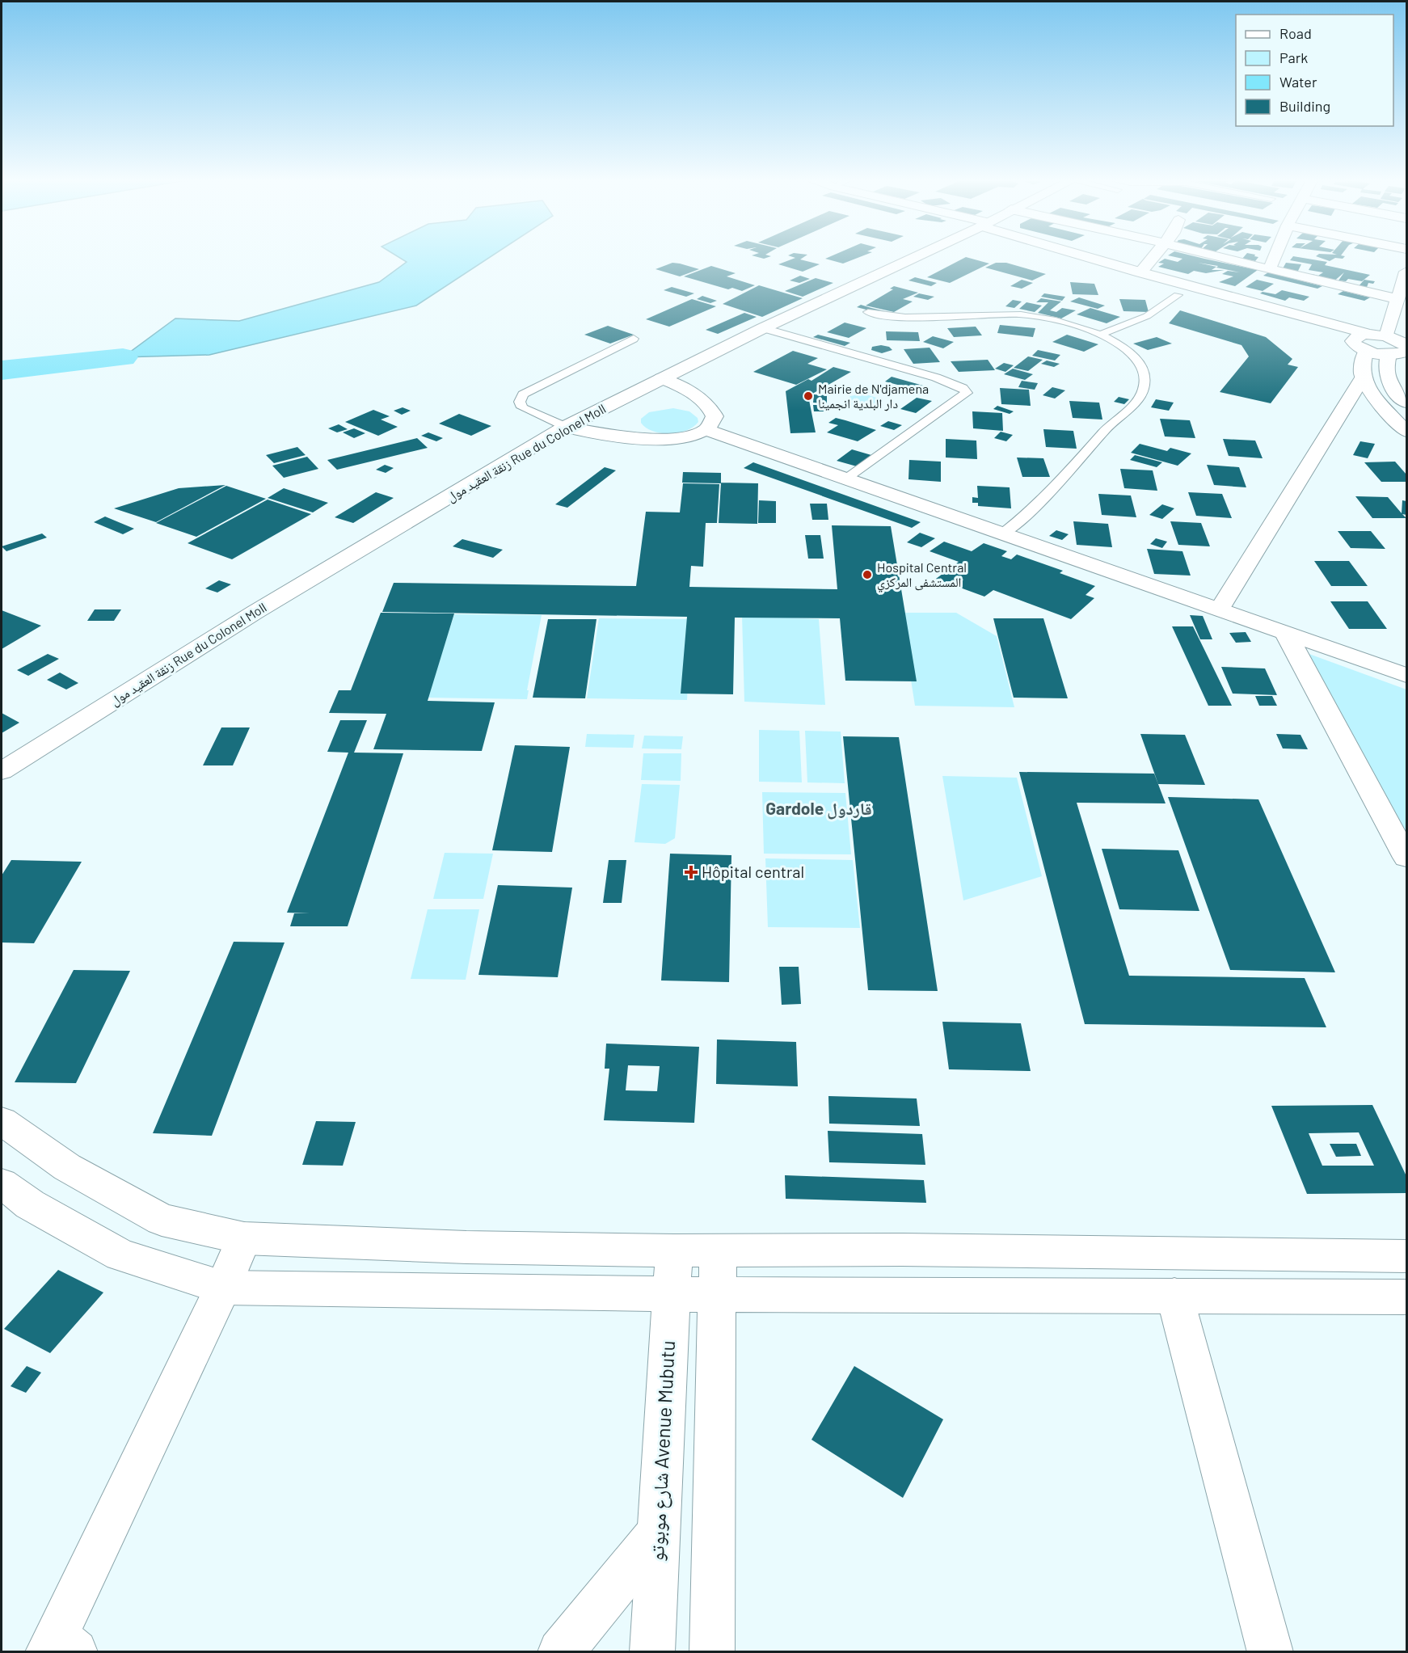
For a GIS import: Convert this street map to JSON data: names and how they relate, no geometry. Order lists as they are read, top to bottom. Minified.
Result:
{"streets":{"street":["زنقة العقيد مول Rue du Colonel Moll","شارع موبوتو Avenue Mubutu"]},"districts":["Gardole قاردول"],"places":{"other":["Mairie de N'djamena دار البلدية انجمينا","Hospital Central المستشفى المركزي"],"health":["Hôpital central"]},"legend":["Road","Park","Water","Building"]}
